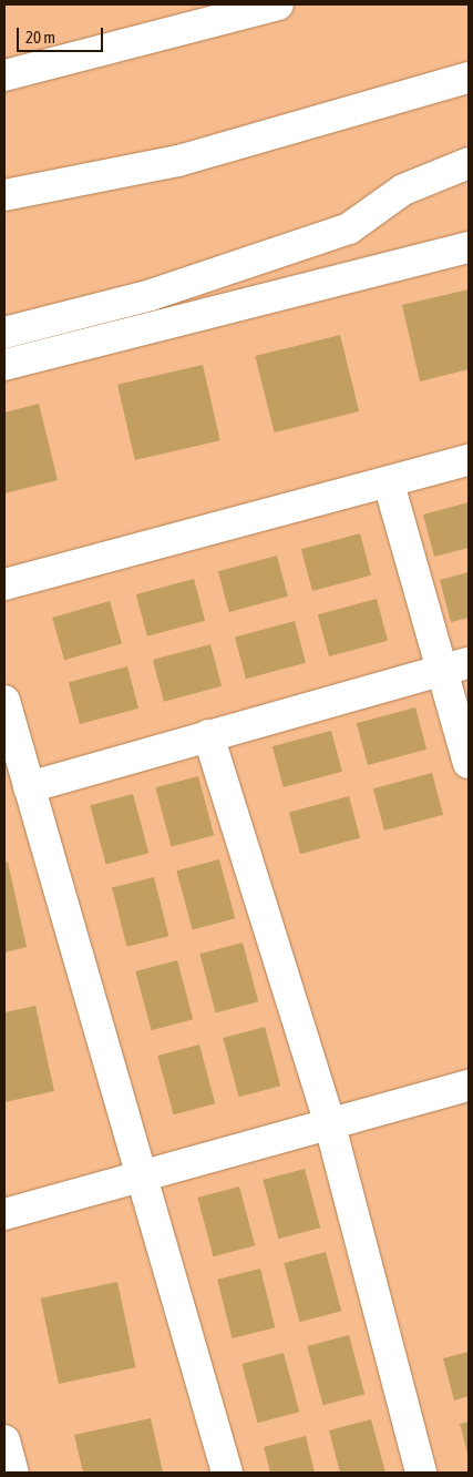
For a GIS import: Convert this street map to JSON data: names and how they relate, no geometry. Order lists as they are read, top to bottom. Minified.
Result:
{"scale_bar":"20 m"}
